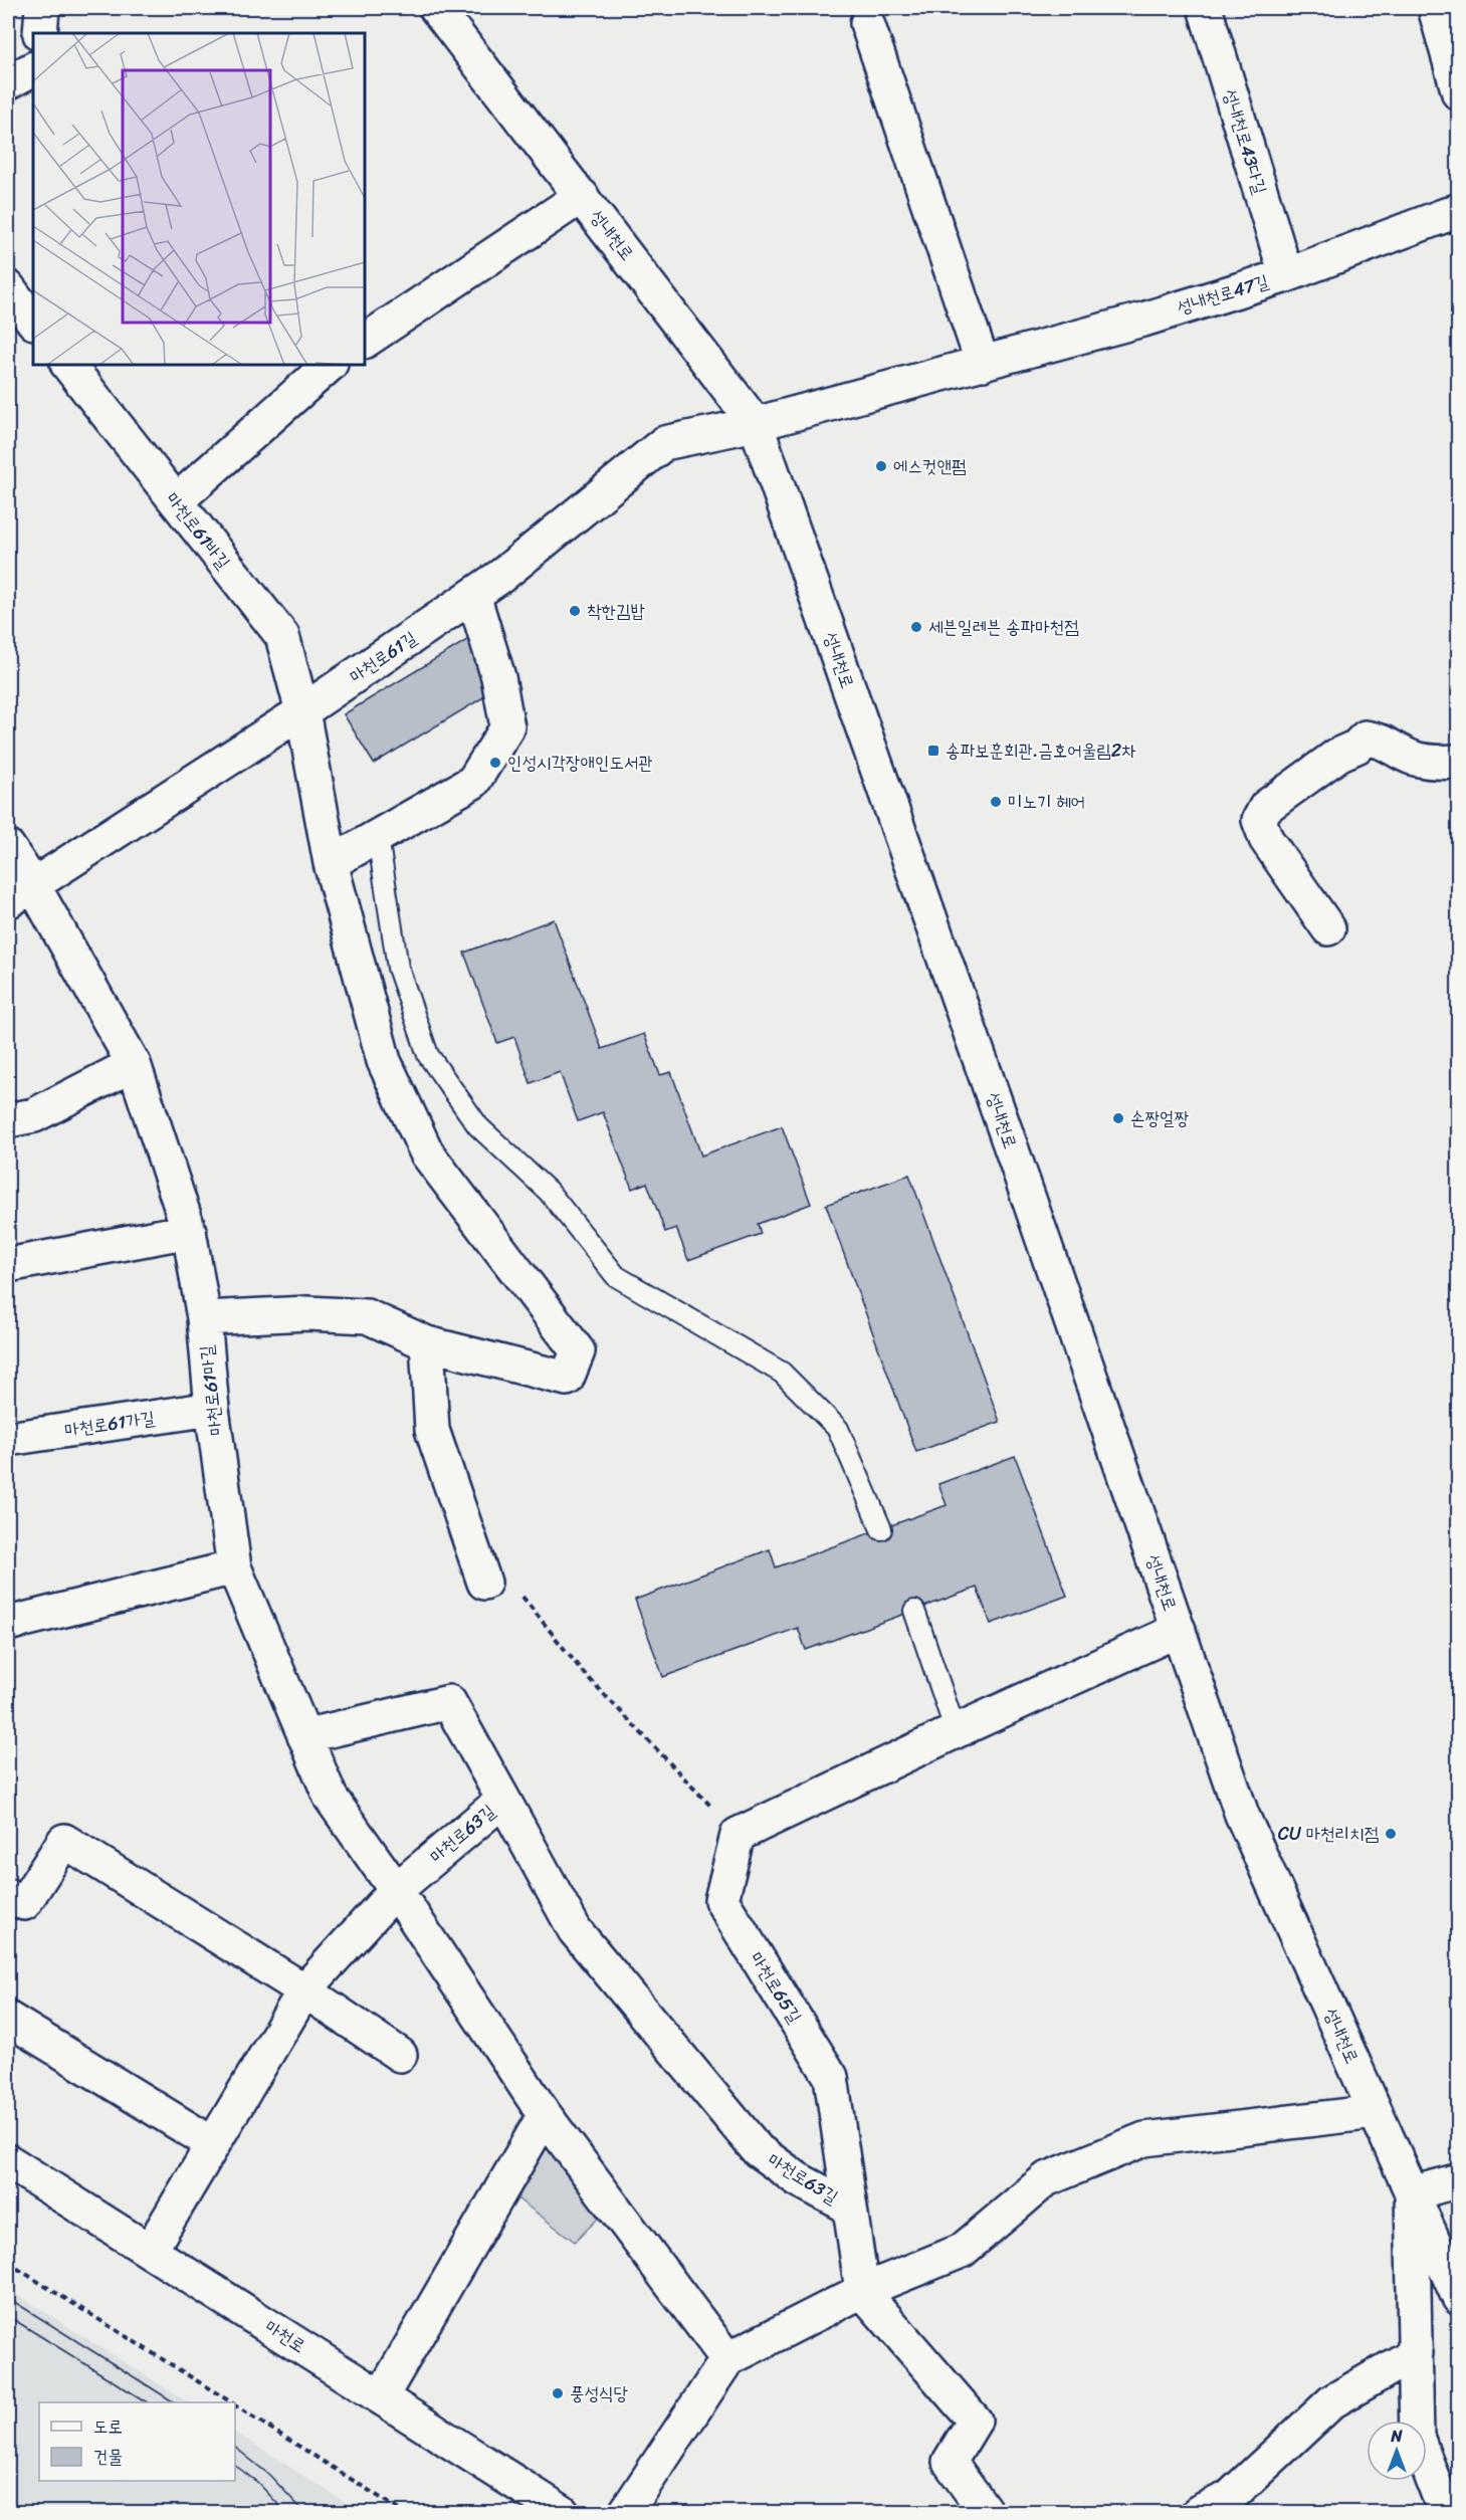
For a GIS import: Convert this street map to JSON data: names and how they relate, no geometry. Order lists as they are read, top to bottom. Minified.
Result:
{"streets":{"street":["성내천로43다길","성내천로","성내천로47길","마천로61바길","마천로61길","마천로61마길","마천로61가길","마천로63길","마천로65길","마천로"]},"crossings":[["성내천로43다길","성내천로47길"],["성내천로","성내천로47길"],["성내천로","마천로61길"],["성내천로47길","마천로61길"],["마천로61바길","마천로61길"],["마천로61길","마천로61마길"],["마천로61마길","마천로61가길"],["마천로61마길","마천로63길"],["마천로63길","마천로65길"],["마천로63길","마천로"]],"places":{"other":["에스컷앤펌","착한김밥","세븐일레븐 송파마천점","인성시각장애인도서관","미노기 헤어","손짱얼짱","CU 마천리치점","풍성식당"],"transit":["송파보훈회관.금호어울림2차"]},"legend":["도로","건물"],"north":"top"}
